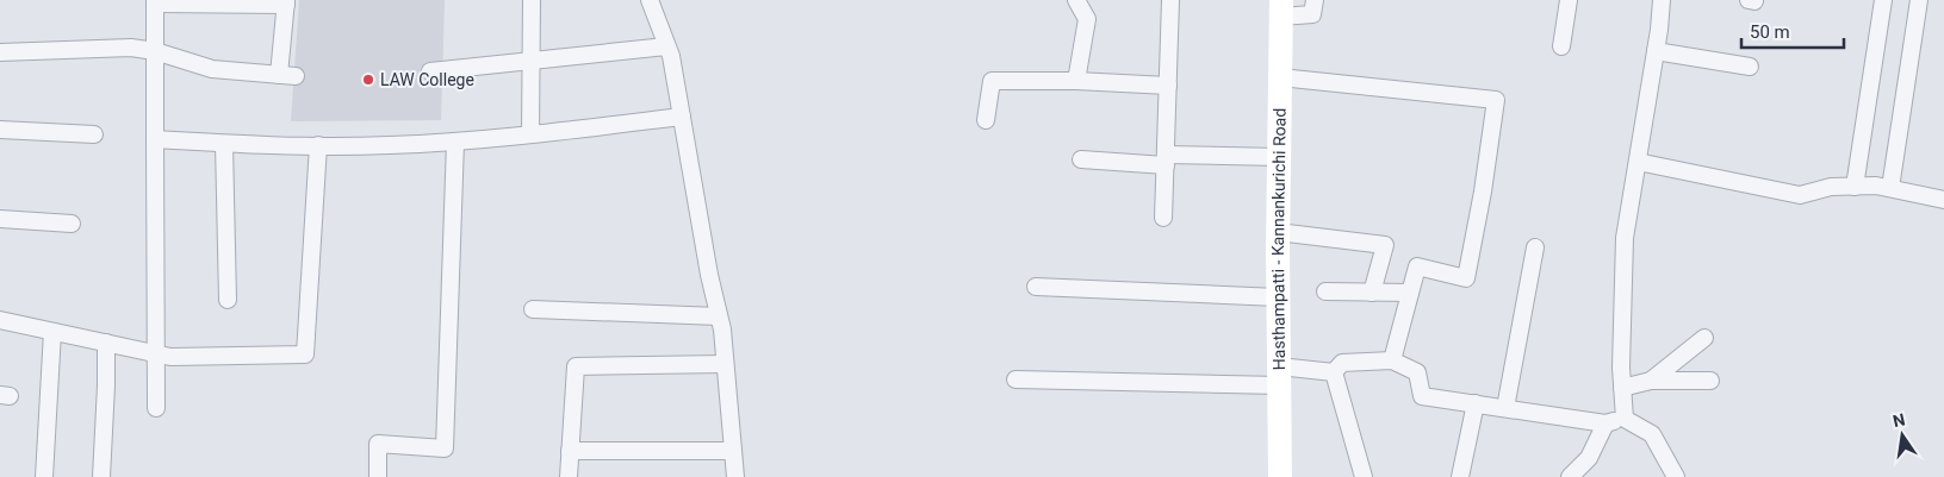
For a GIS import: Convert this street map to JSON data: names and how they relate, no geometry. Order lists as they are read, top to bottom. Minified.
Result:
{"streets":{"main road":["Hasthampatti - Kannankurichi Road"]},"places":["LAW College"],"scale_bar":"50 m","north":"top"}
